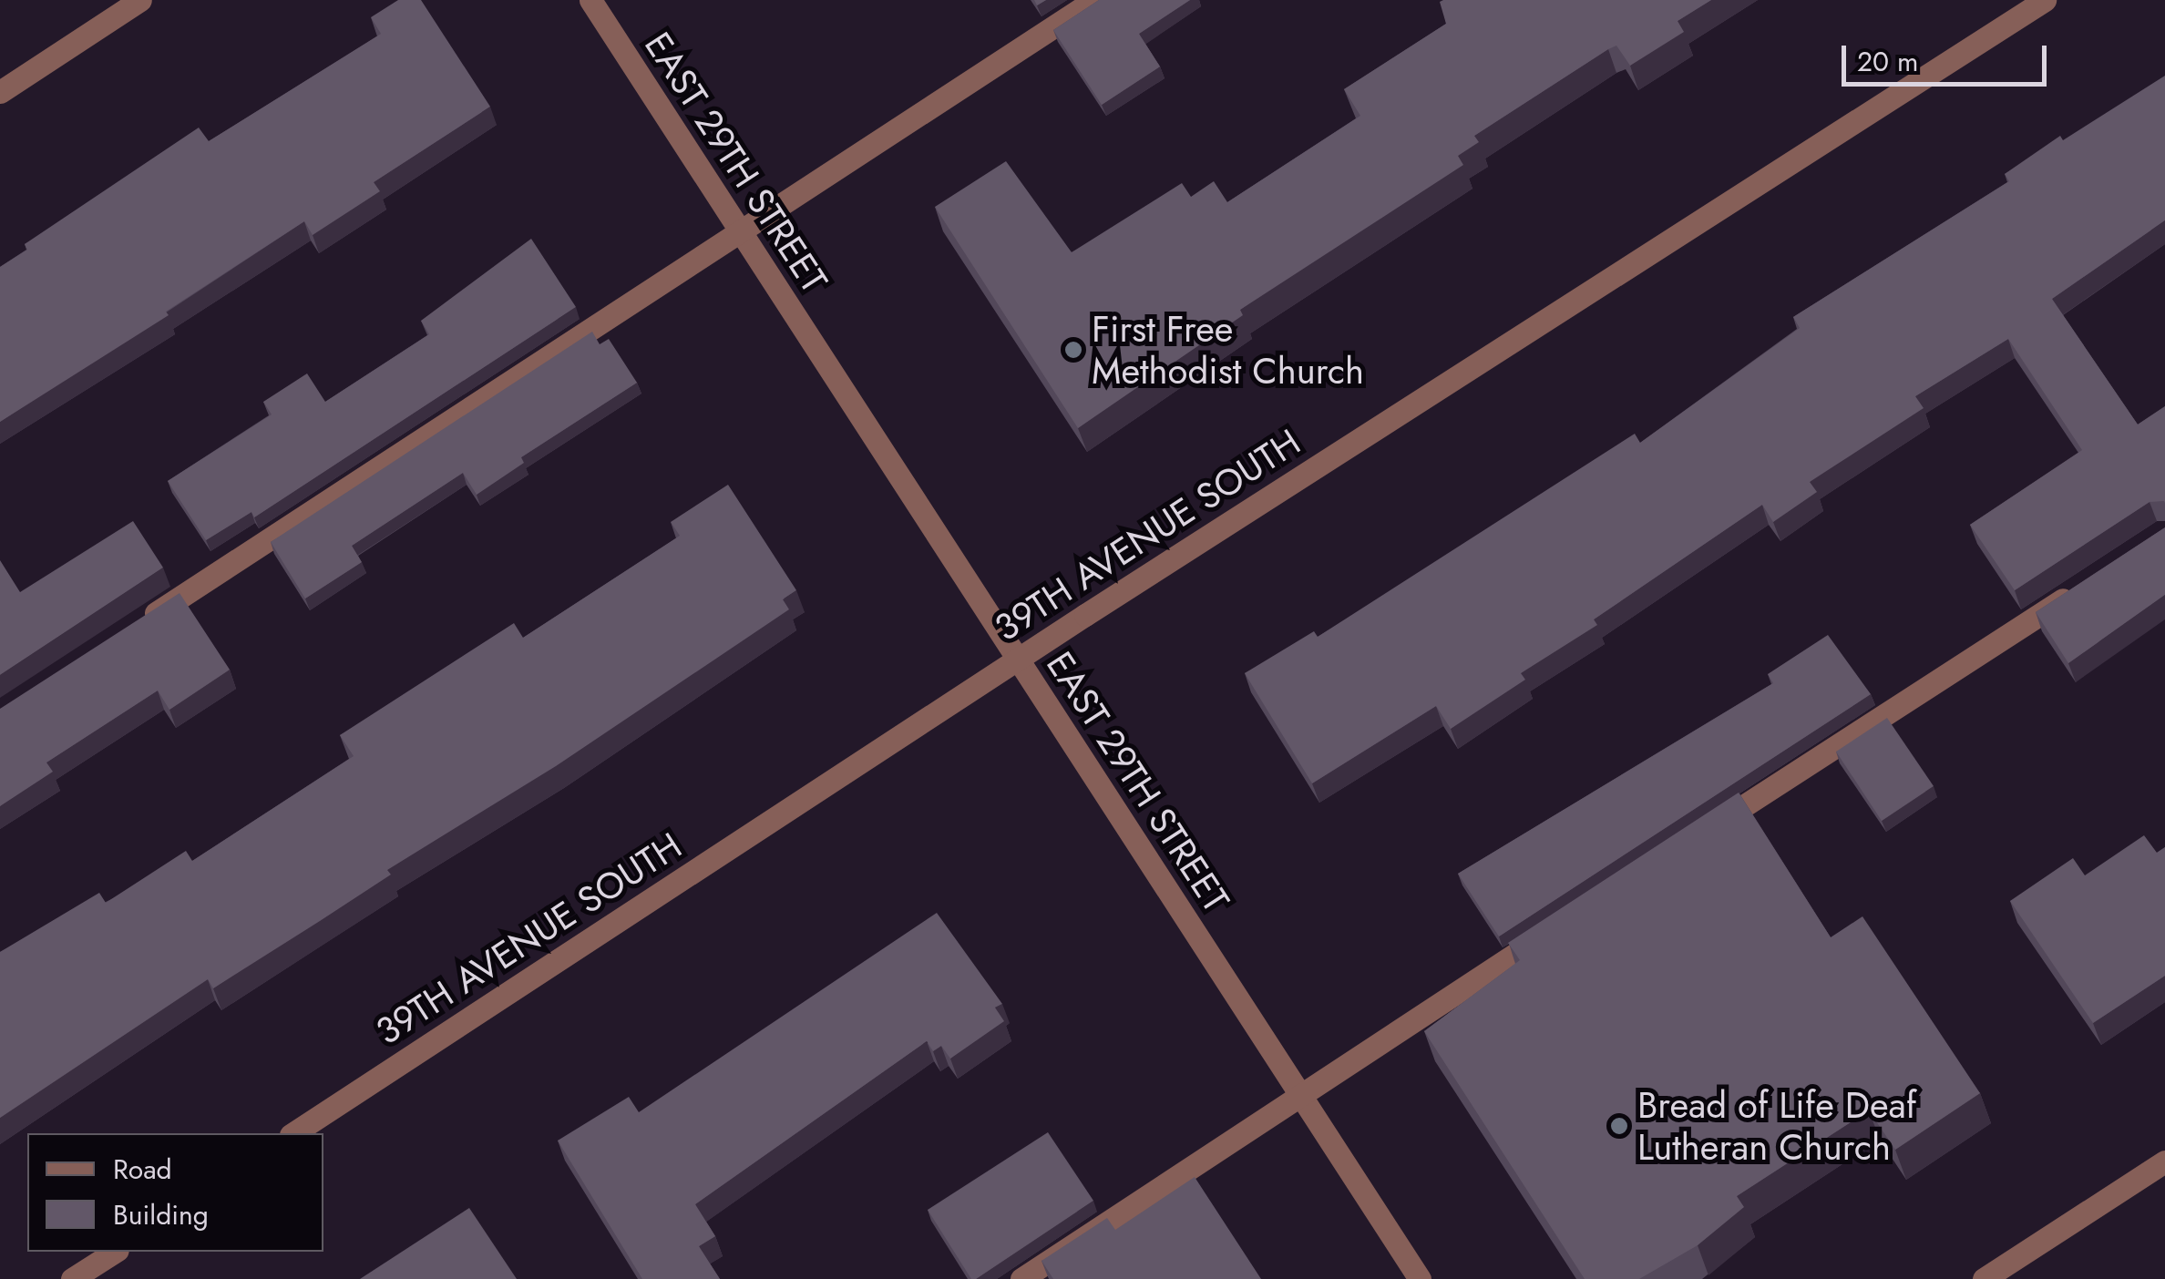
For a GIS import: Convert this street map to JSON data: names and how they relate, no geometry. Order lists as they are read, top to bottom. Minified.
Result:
{"streets":{"street":["EAST 29TH STREET","39TH AVENUE SOUTH"]},"crossings":[["EAST 29TH STREET","39TH AVENUE SOUTH"]],"places":["First Free Methodist Church","Bread of Life Deaf Lutheran Church"],"legend":["Road","Building"],"scale_bar":"20 m"}
